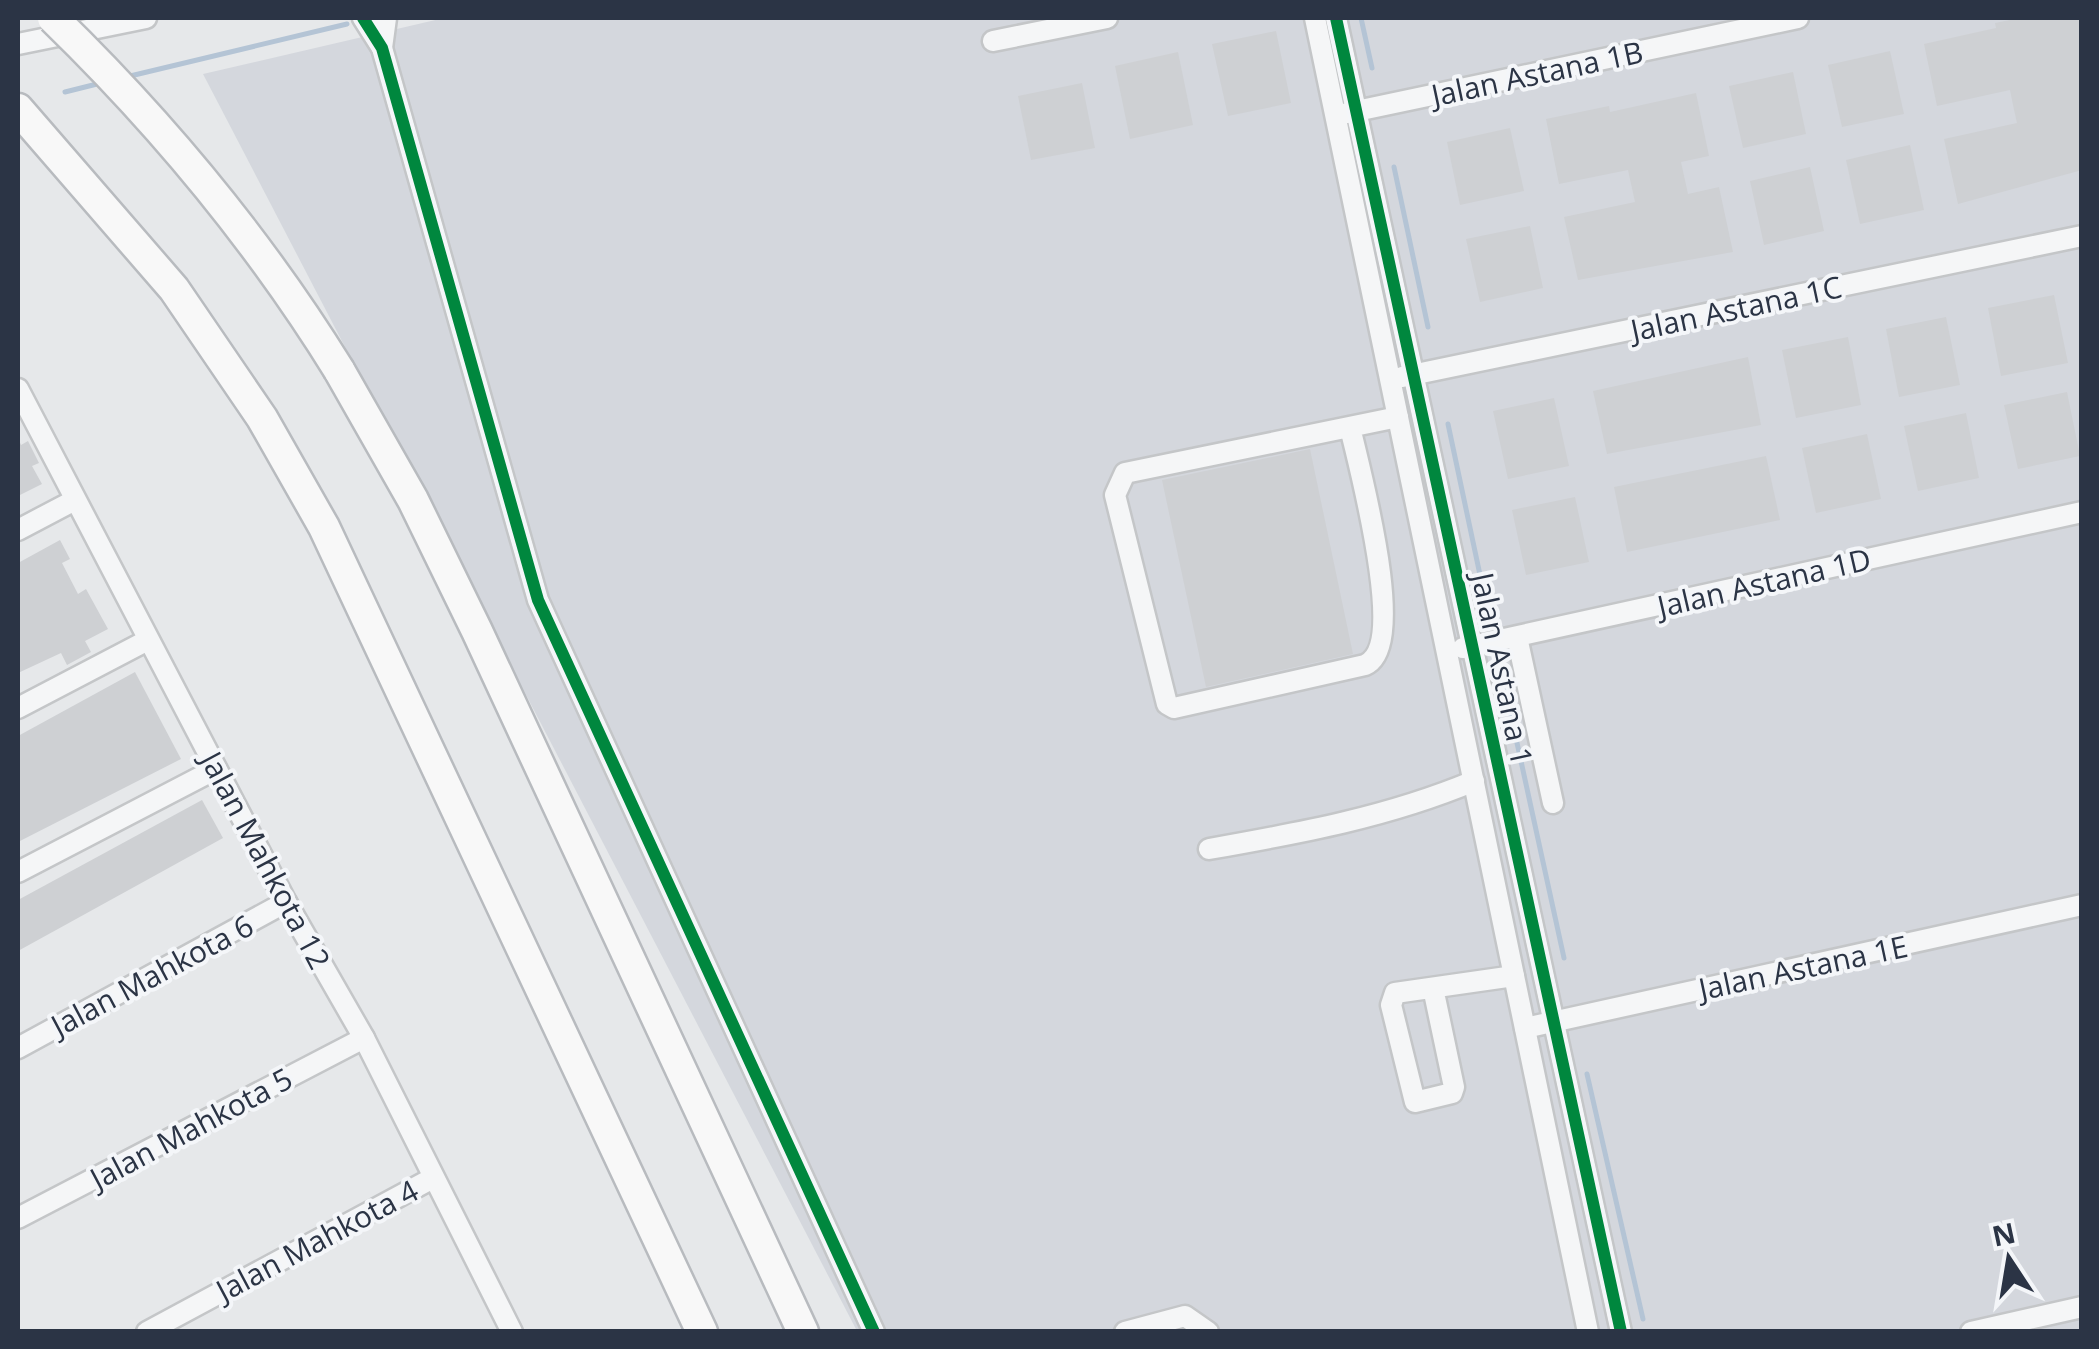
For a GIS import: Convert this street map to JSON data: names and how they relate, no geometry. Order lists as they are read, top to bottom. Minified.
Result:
{"streets":{"street":["Jalan Astana 1B","Jalan Astana 1C","Jalan Astana 1D","Jalan Astana 1","Jalan Mahkota 12","Jalan Astana 1E","Jalan Mahkota 6","Jalan Mahkota 5","Jalan Mahkota 4"]},"crossings":[["Jalan Astana 1B","Jalan Astana 1"],["Jalan Astana 1C","Jalan Astana 1"],["Jalan Astana 1D","Jalan Astana 1"],["Jalan Astana 1","Jalan Astana 1E"],["Jalan Mahkota 12","Jalan Mahkota 6"],["Jalan Mahkota 12","Jalan Mahkota 5"],["Jalan Mahkota 12","Jalan Mahkota 4"]],"north":"top"}
